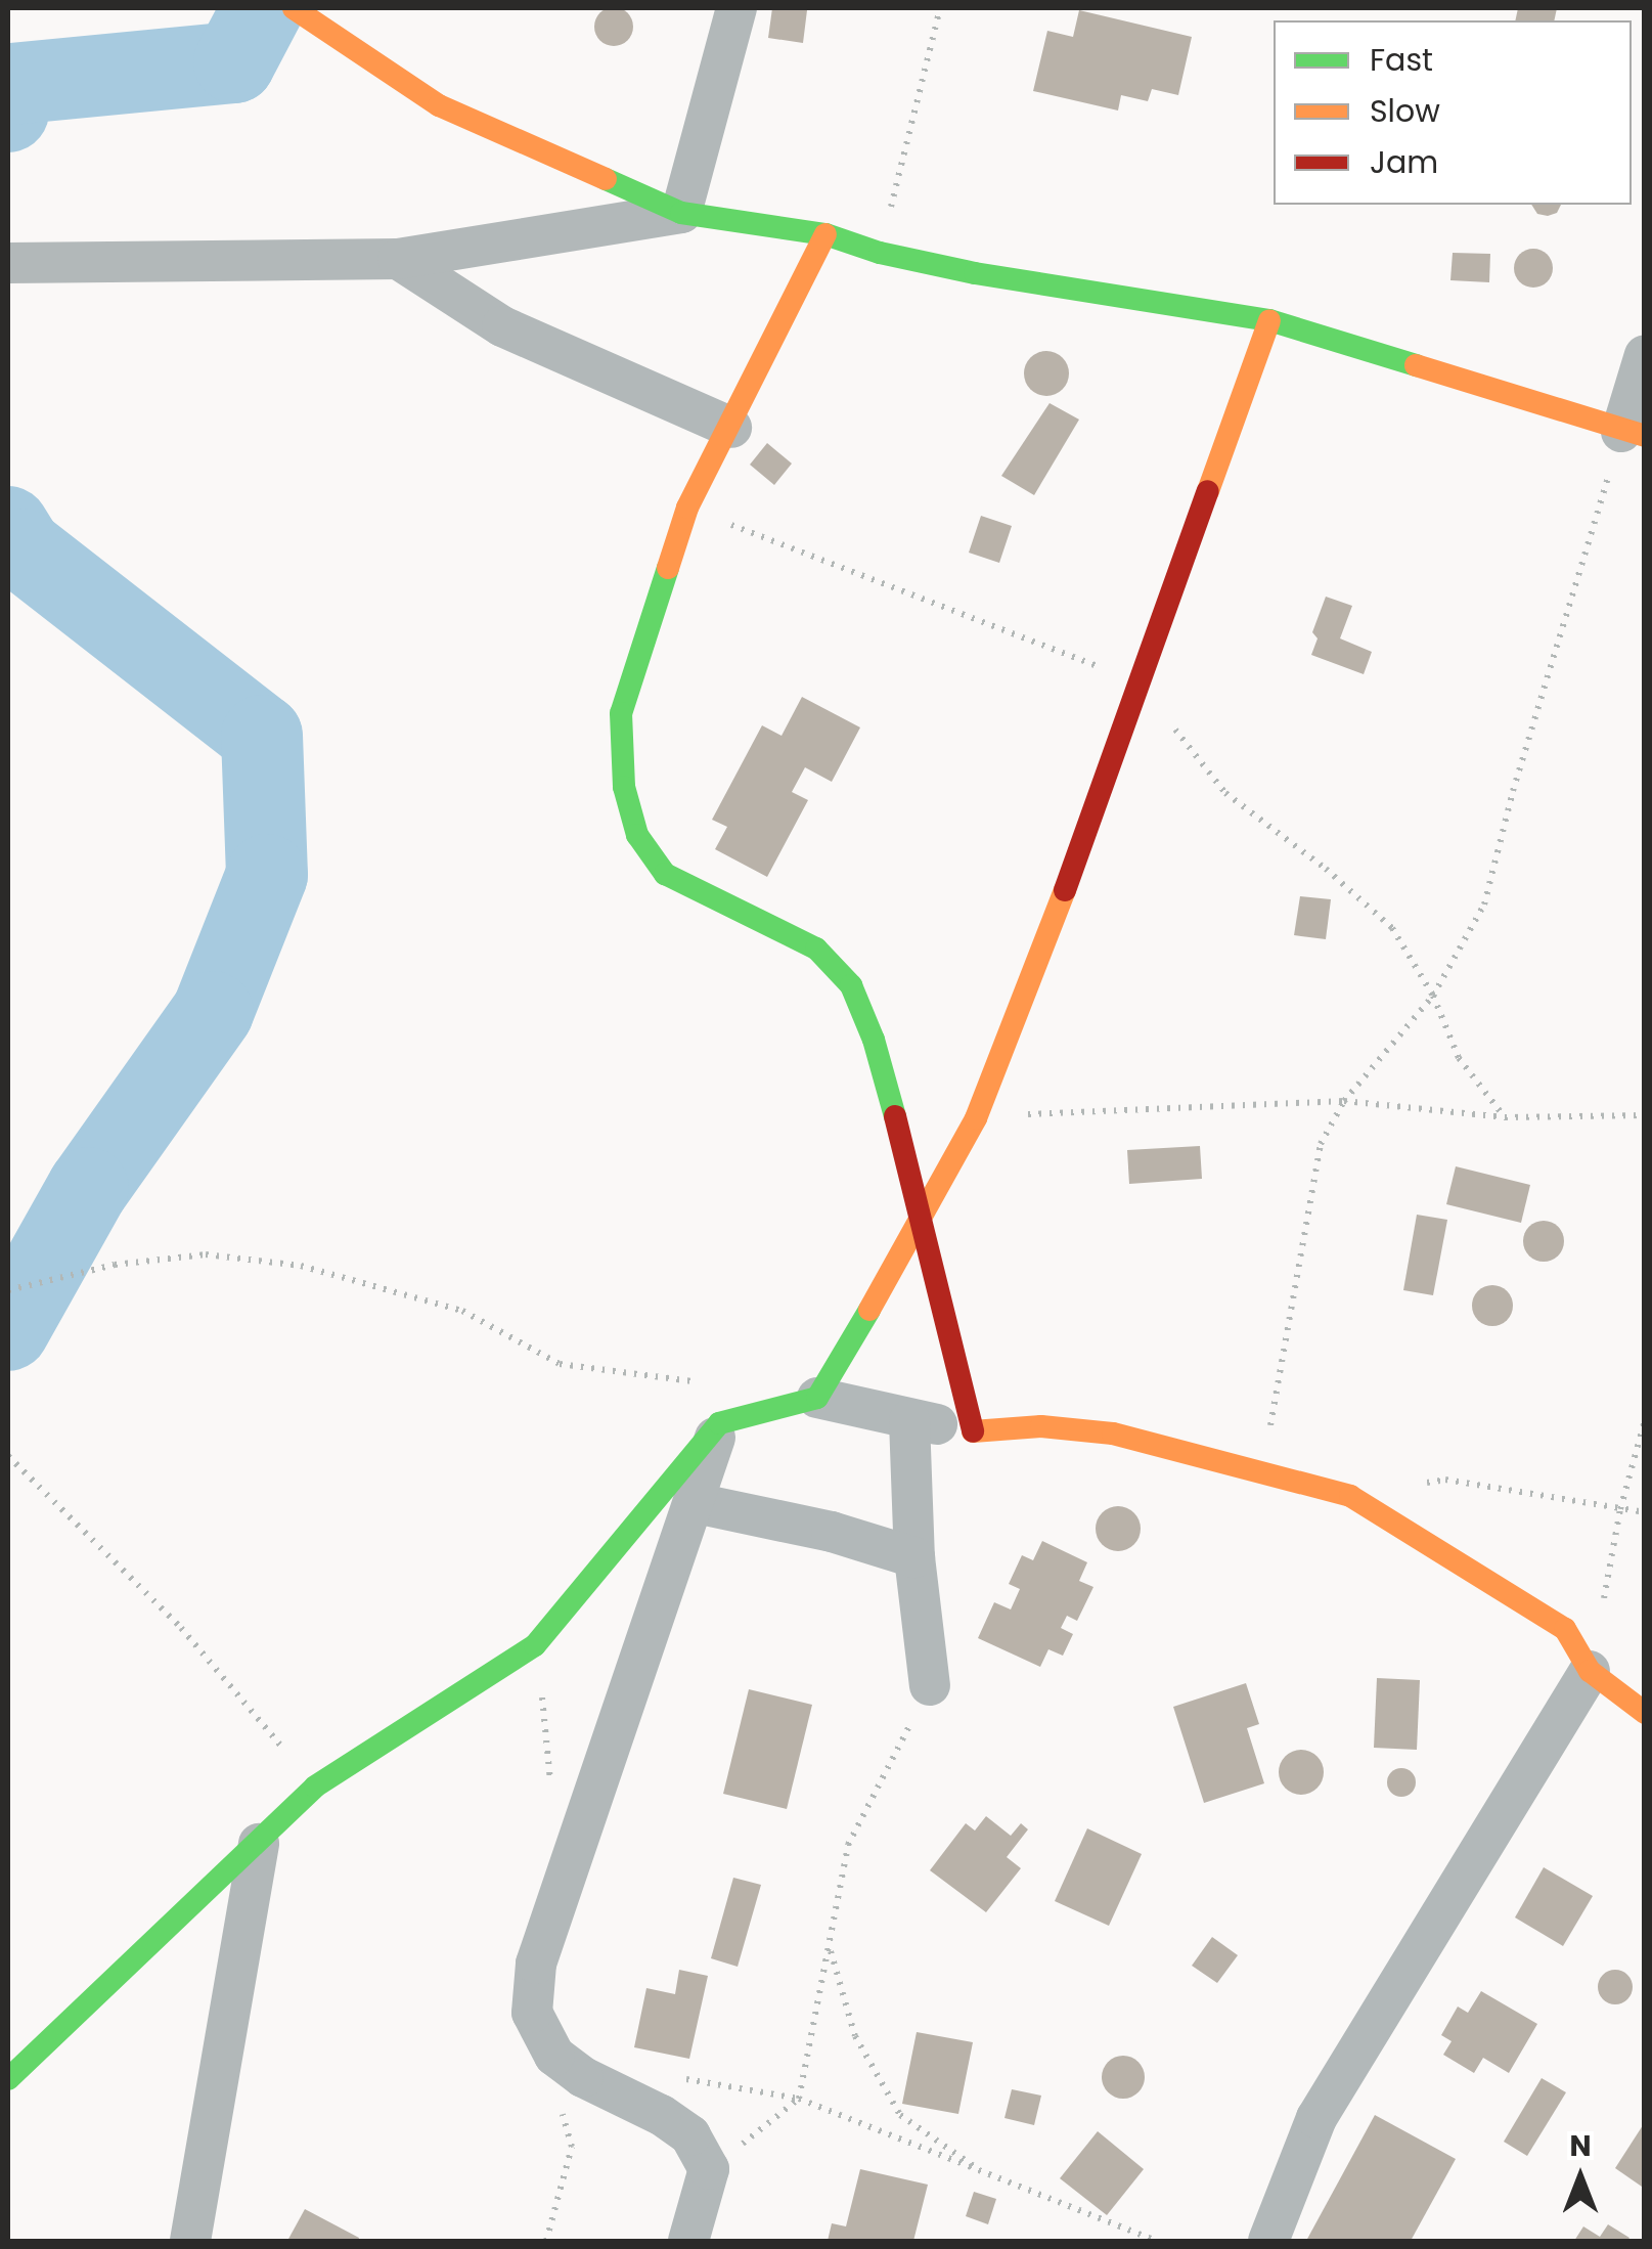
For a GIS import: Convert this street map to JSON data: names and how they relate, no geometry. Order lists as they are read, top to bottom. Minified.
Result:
{"legend":["Fast","Slow","Jam"],"north":"top"}
